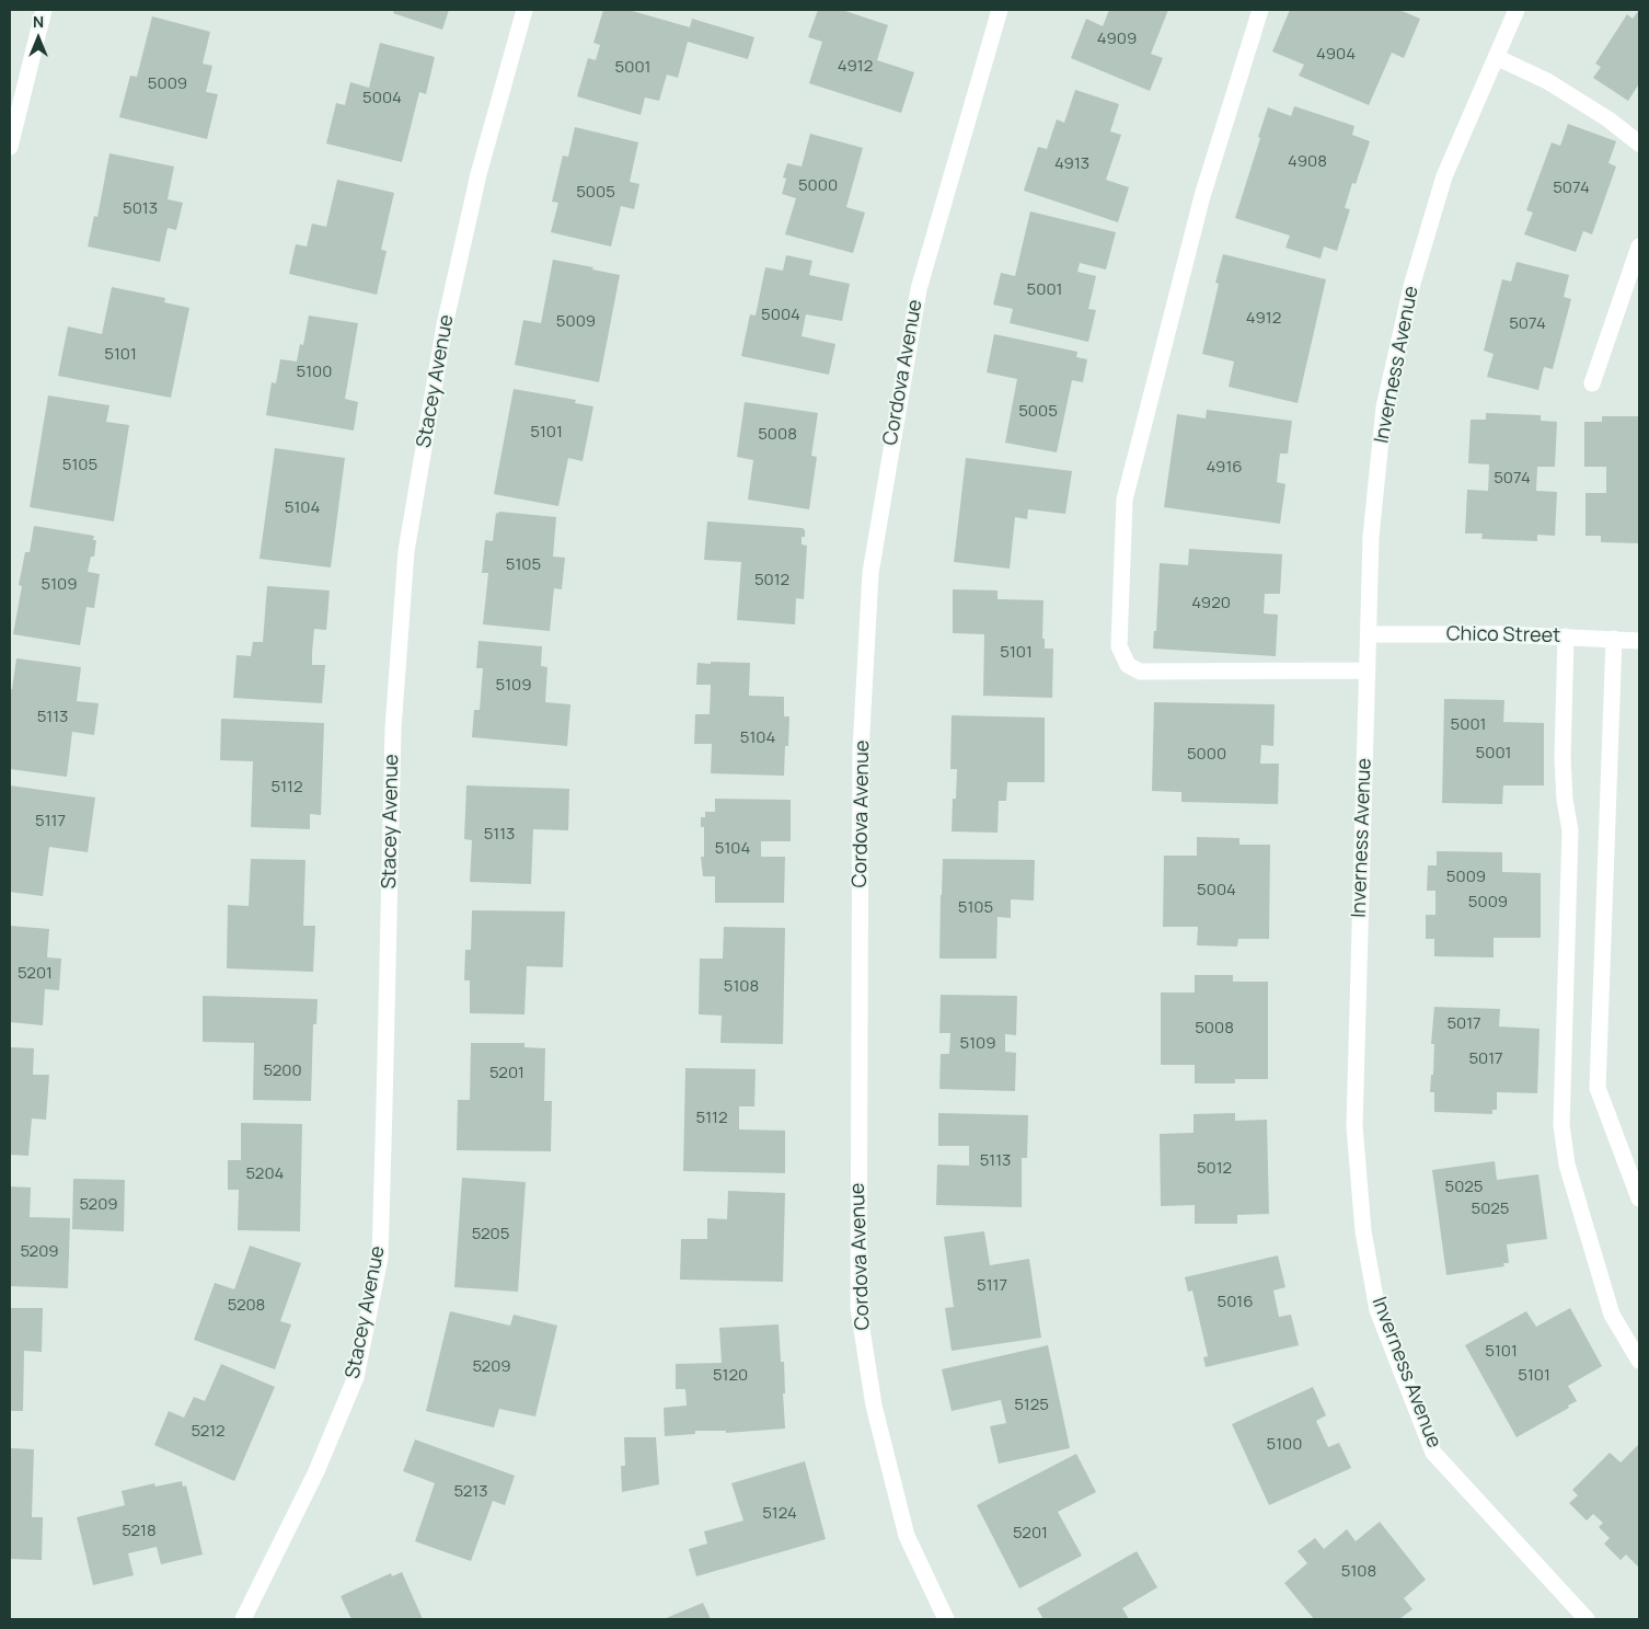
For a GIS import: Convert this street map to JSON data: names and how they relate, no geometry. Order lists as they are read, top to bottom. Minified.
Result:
{"streets":{"street":["Inverness Avenue","Cordova Avenue","Stacey Avenue","Chico Street"]},"crossings":[["Inverness Avenue","Chico Street"]],"house_numbers":["4909","4904","4912","5001","5009","5004","4908","4913","5000","5074","5005","5013","5001","5004","4912","5009","5074","5101","5100","5005","5101","5008","5105","4916","5074","5104","5105","5012","5109","4920","5101","5109","5113","5001","5104","5001","5000","5112","5117","5113","5104","5009","5004","5009","5105","5201","5108","5017","5008","5109","5017","5200","5201","5112","5113","5012","5204","5025","5209","5025","5205","5209","5117","5016","5208","5101","5209","5120","5101","5125","5212","5100","5213","5124","5218","5201","5108"],"north":"top"}
